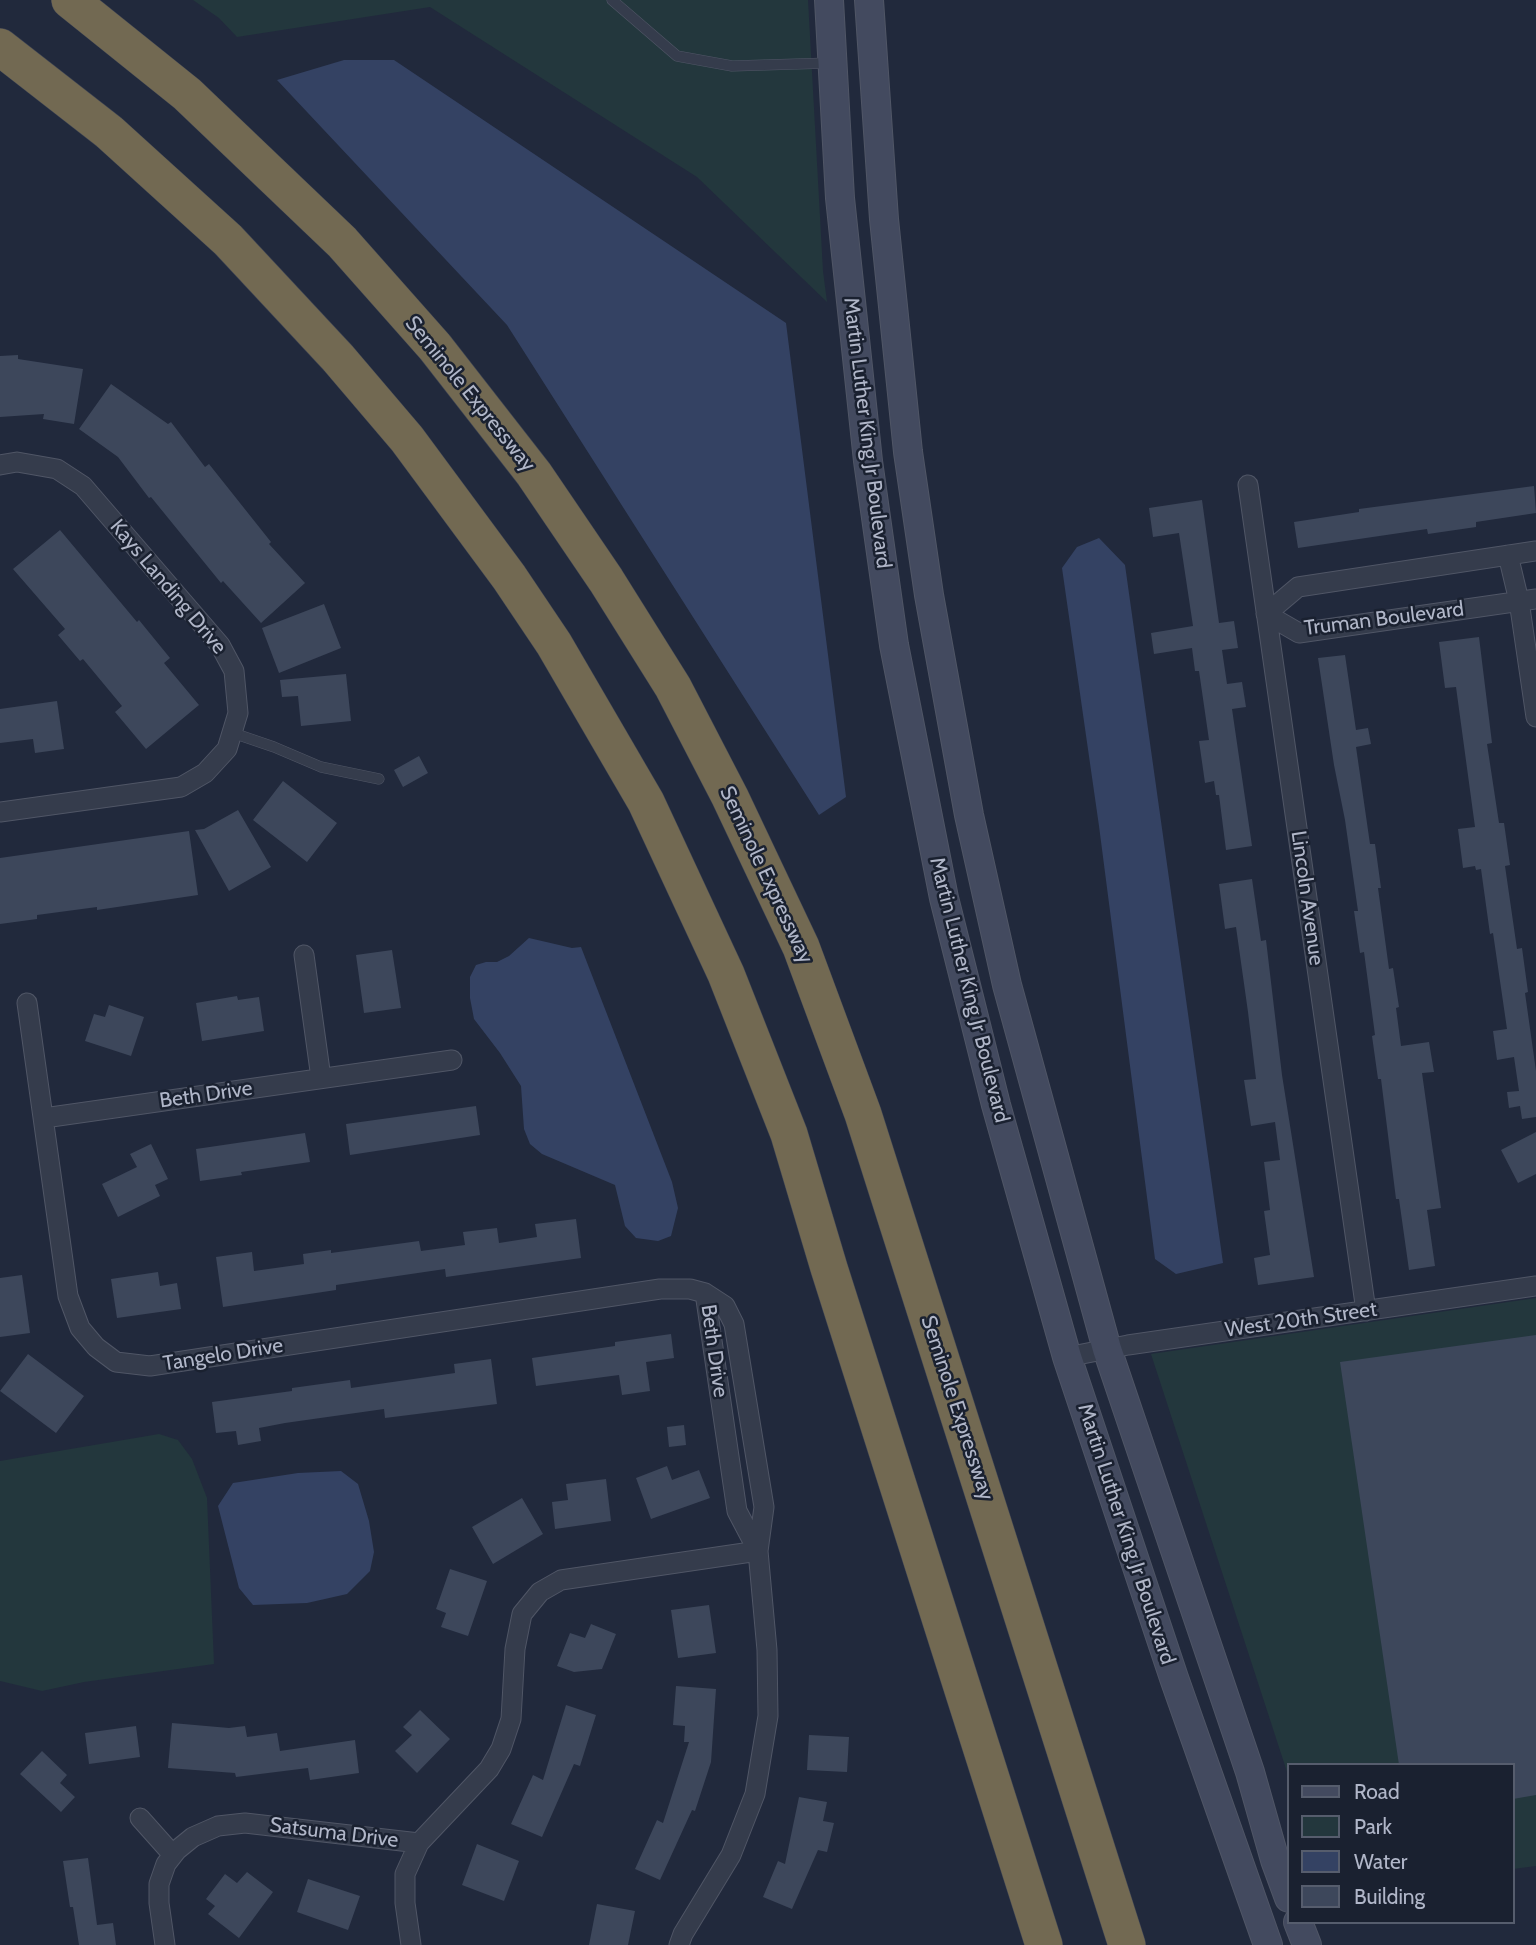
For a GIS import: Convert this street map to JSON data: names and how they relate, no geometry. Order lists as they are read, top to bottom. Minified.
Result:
{"streets":{"highway":["Seminole Expressway"],"main road":["Martin Luther King Jr Boulevard"],"street":["Kays Landing Drive","Truman Boulevard","Lincoln Avenue","Beth Drive","West 20th Street","Tangelo Drive","Satsuma Drive"]},"crossings":[["Martin Luther King Jr Boulevard","West 20th Street"],["Truman Boulevard","Lincoln Avenue"],["Lincoln Avenue","West 20th Street"],["Beth Drive","Tangelo Drive"],["Beth Drive","Satsuma Drive"]],"legend":["Road","Park","Water","Building"]}
